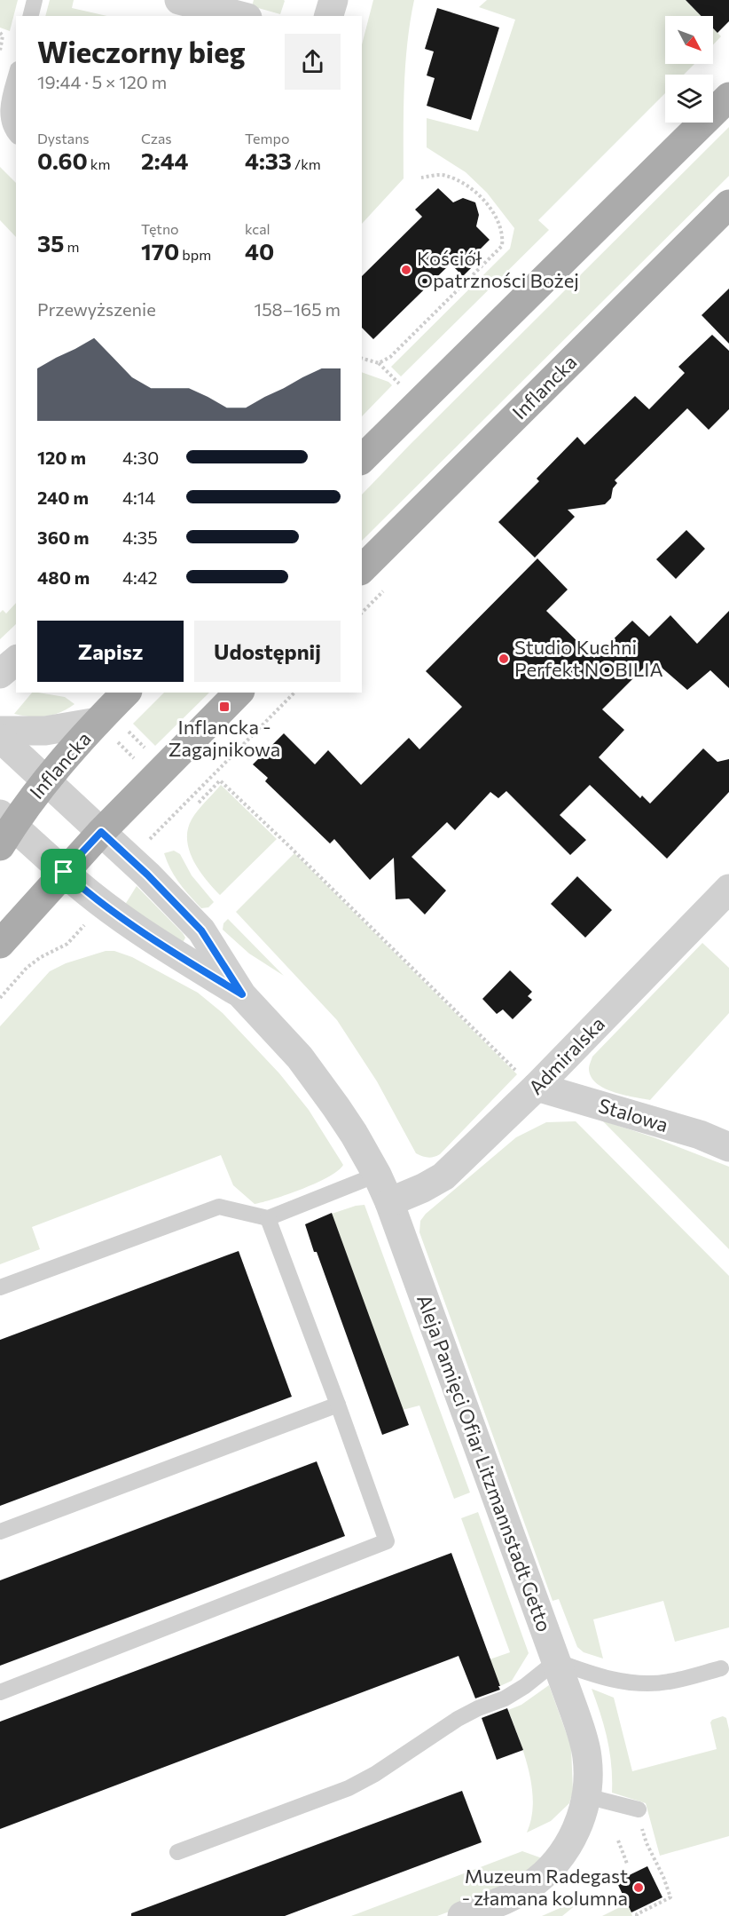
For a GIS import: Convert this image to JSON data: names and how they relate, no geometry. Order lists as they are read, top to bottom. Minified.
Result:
{"streets":{"main road":["Inflancka"],"street":["Admiralska","Stalowa","Aleja Pamięci Ofiar Litzmannstadt Getto"]},"crossings":[["Inflancka","Aleja Pamięci Ofiar Litzmannstadt Getto"],["Admiralska","Stalowa"],["Admiralska","Aleja Pamięci Ofiar Litzmannstadt Getto"]],"places":{"other":["Kościół Opatrzności Bożej","Studio Kuchni Perfekt NOBILIA","Muzeum Radegast - złamana kolumna"],"transit":["Inflancka - Zagajnikowa"]},"north":"bottom right","page":{"heading":["Wieczorny bieg","19:44 · 5 × 120 m"],"stats":[["Dystans","0.60 km"],["Czas","2:44"],["Tempo","4:33 /km"],["35 m"],["Tętno","170 bpm"],["kcal","40"]],"chart":["Przewyższenie","158–165 m"],"list":[{"name":"120 m","note":"4:30"},{"name":"240 m","note":"4:14"},{"name":"360 m","note":"4:35"},{"name":"480 m","note":"4:42"}],"buttons":["Zapisz","Udostępnij"]}}
